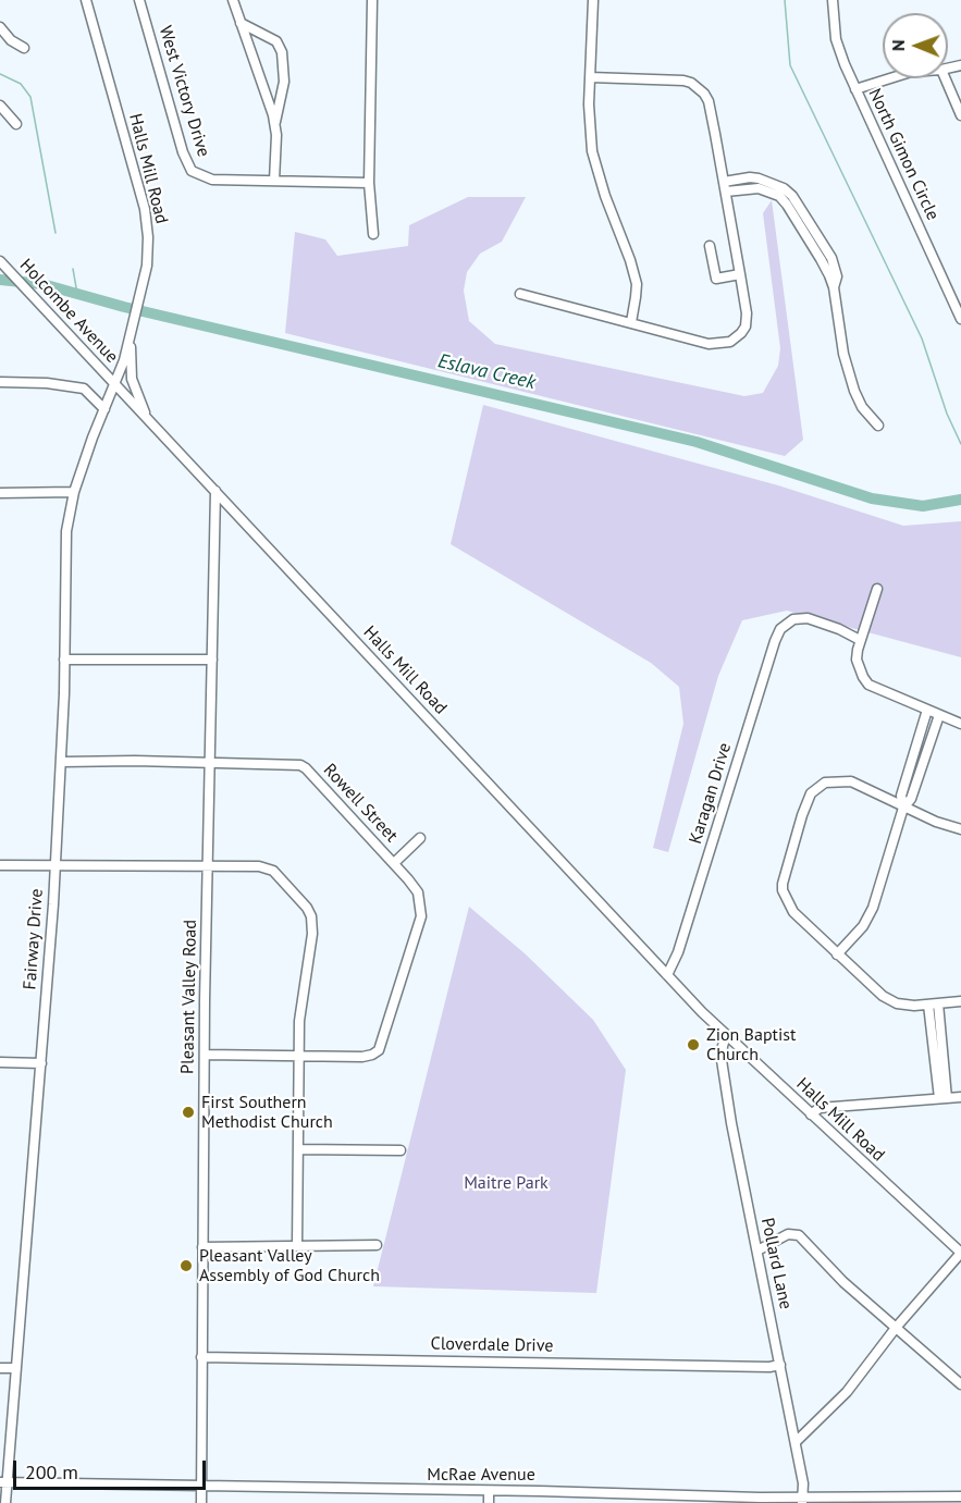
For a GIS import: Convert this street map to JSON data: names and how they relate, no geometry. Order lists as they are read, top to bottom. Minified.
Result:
{"streets":{"street":["West Victory Drive","North Gimon Circle","Halls Mill Road","Holcombe Avenue","Karagan Drive","Rowell Street","Fairway Drive","Pleasant Valley Road","Pollard Lane","Cloverdale Drive","McRae Avenue"]},"crossings":[["Halls Mill Road","Holcombe Avenue"],["Halls Mill Road","Karagan Drive"],["Halls Mill Road","Fairway Drive"],["Halls Mill Road","Pleasant Valley Road"],["Halls Mill Road","Pollard Lane"],["Holcombe Avenue","Fairway Drive"],["Rowell Street","Fairway Drive"],["Rowell Street","Pleasant Valley Road"],["Fairway Drive","McRae Avenue"],["Pleasant Valley Road","Cloverdale Drive"],["Pleasant Valley Road","McRae Avenue"],["Pollard Lane","Cloverdale Drive"],["Pollard Lane","McRae Avenue"]],"water":["Eslava Creek"],"parks":["Maitre Park"],"places":["Zion Baptist Church","First Southern Methodist Church","Pleasant Valley Assembly of God Church"],"scale_bar":"200 m","north":"left"}
